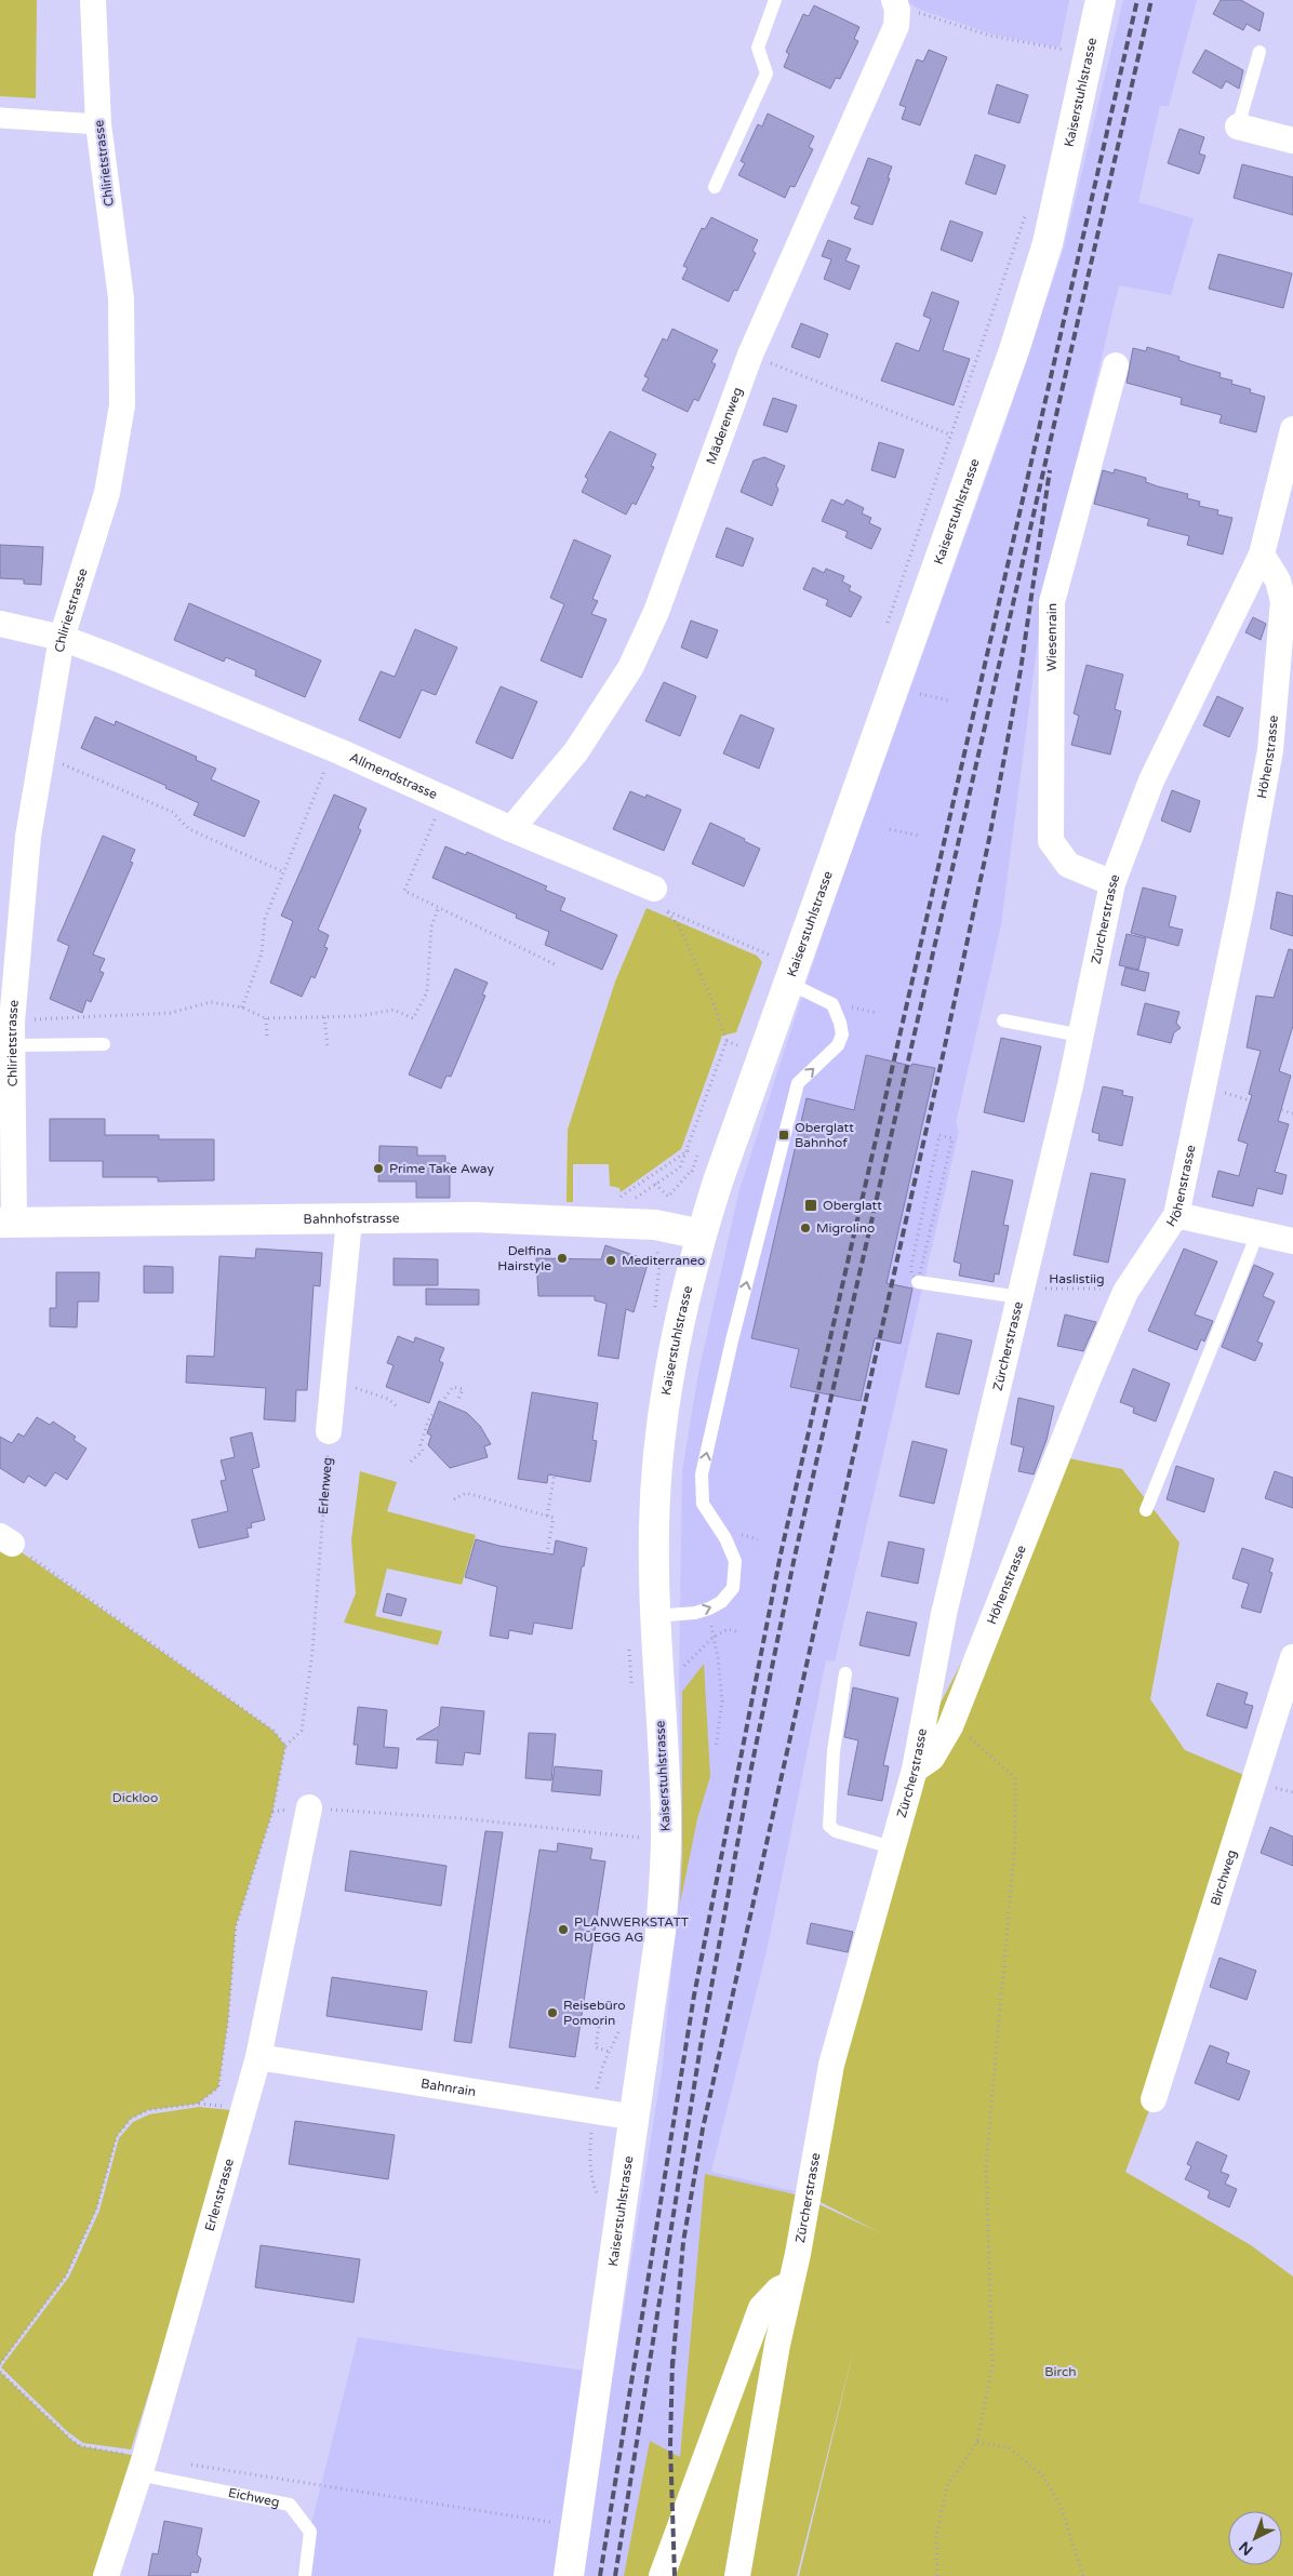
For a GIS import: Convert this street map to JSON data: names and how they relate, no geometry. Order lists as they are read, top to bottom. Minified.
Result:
{"streets":{"main road":["Kaiserstuhlstrasse","Bahnhofstrasse"],"street":["Chlirietstrasse","Mäderenweg","Wiesenrain","Höhenstrasse","Allmendstrasse","Zürcherstrasse","Birchweg","Bahnrain","Erlenstrasse"],"lane":["Eichweg"],"path":["Haslistiig","Erlenweg"]},"crossings":[["Kaiserstuhlstrasse","Bahnhofstrasse"],["Kaiserstuhlstrasse","Bahnrain"],["Chlirietstrasse","Allmendstrasse"],["Chlirietstrasse","Bahnhofstrasse"],["Mäderenweg","Allmendstrasse"],["Wiesenrain","Zürcherstrasse"],["Höhenstrasse","Zürcherstrasse"],["Zürcherstrasse","Haslistiig"],["Bahnrain","Erlenstrasse"],["Erlenstrasse","Eichweg"]],"parks":["Dickloo","Birch"],"places":{"transit":["Oberglatt Bahnhof","Oberglatt"],"other":["Prime Take Away","Migrolino","Delfina Hairstyle","Mediterraneo","PLANWERKSTATT RÜEGG AG","Reisebüro Pomorin"]},"north":"bottom left"}
